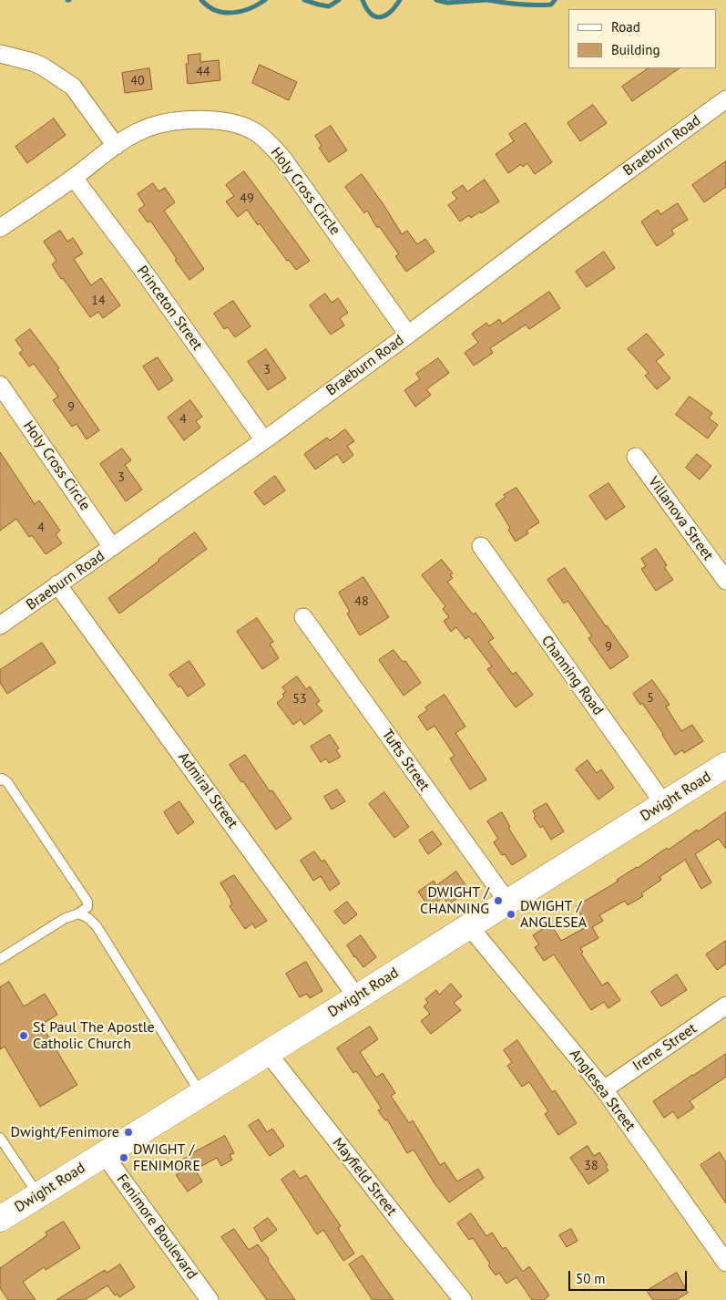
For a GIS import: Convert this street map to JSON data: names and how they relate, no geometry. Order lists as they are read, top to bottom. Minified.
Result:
{"streets":{"main road":["Dwight Road"],"street":["Braeburn Road","Holy Cross Circle","Princeton Street","Villanova Street","Channing Road","Tufts Street","Admiral Street","Irene Street","Anglesea Street","Mayfield Street","Fenimore Boulevard"]},"crossings":[["Braeburn Road","Holy Cross Circle"],["Braeburn Road","Princeton Street"],["Braeburn Road","Admiral Street"],["Holy Cross Circle","Princeton Street"],["Channing Road","Dwight Road"],["Tufts Street","Dwight Road"],["Admiral Street","Dwight Road"],["Dwight Road","Anglesea Street"],["Dwight Road","Mayfield Street"],["Dwight Road","Fenimore Boulevard"],["Irene Street","Anglesea Street"]],"places":["DWIGHT / CHANNING","DWIGHT / ANGLESEA","St Paul The Apostle Catholic Church","Dwight/Fenimore","DWIGHT / FENIMORE"],"house_numbers":["44","40","49","14","3","9","4","3","4","48","9","5","53","38"],"legend":["Road","Building"],"scale_bar":"50 m"}
